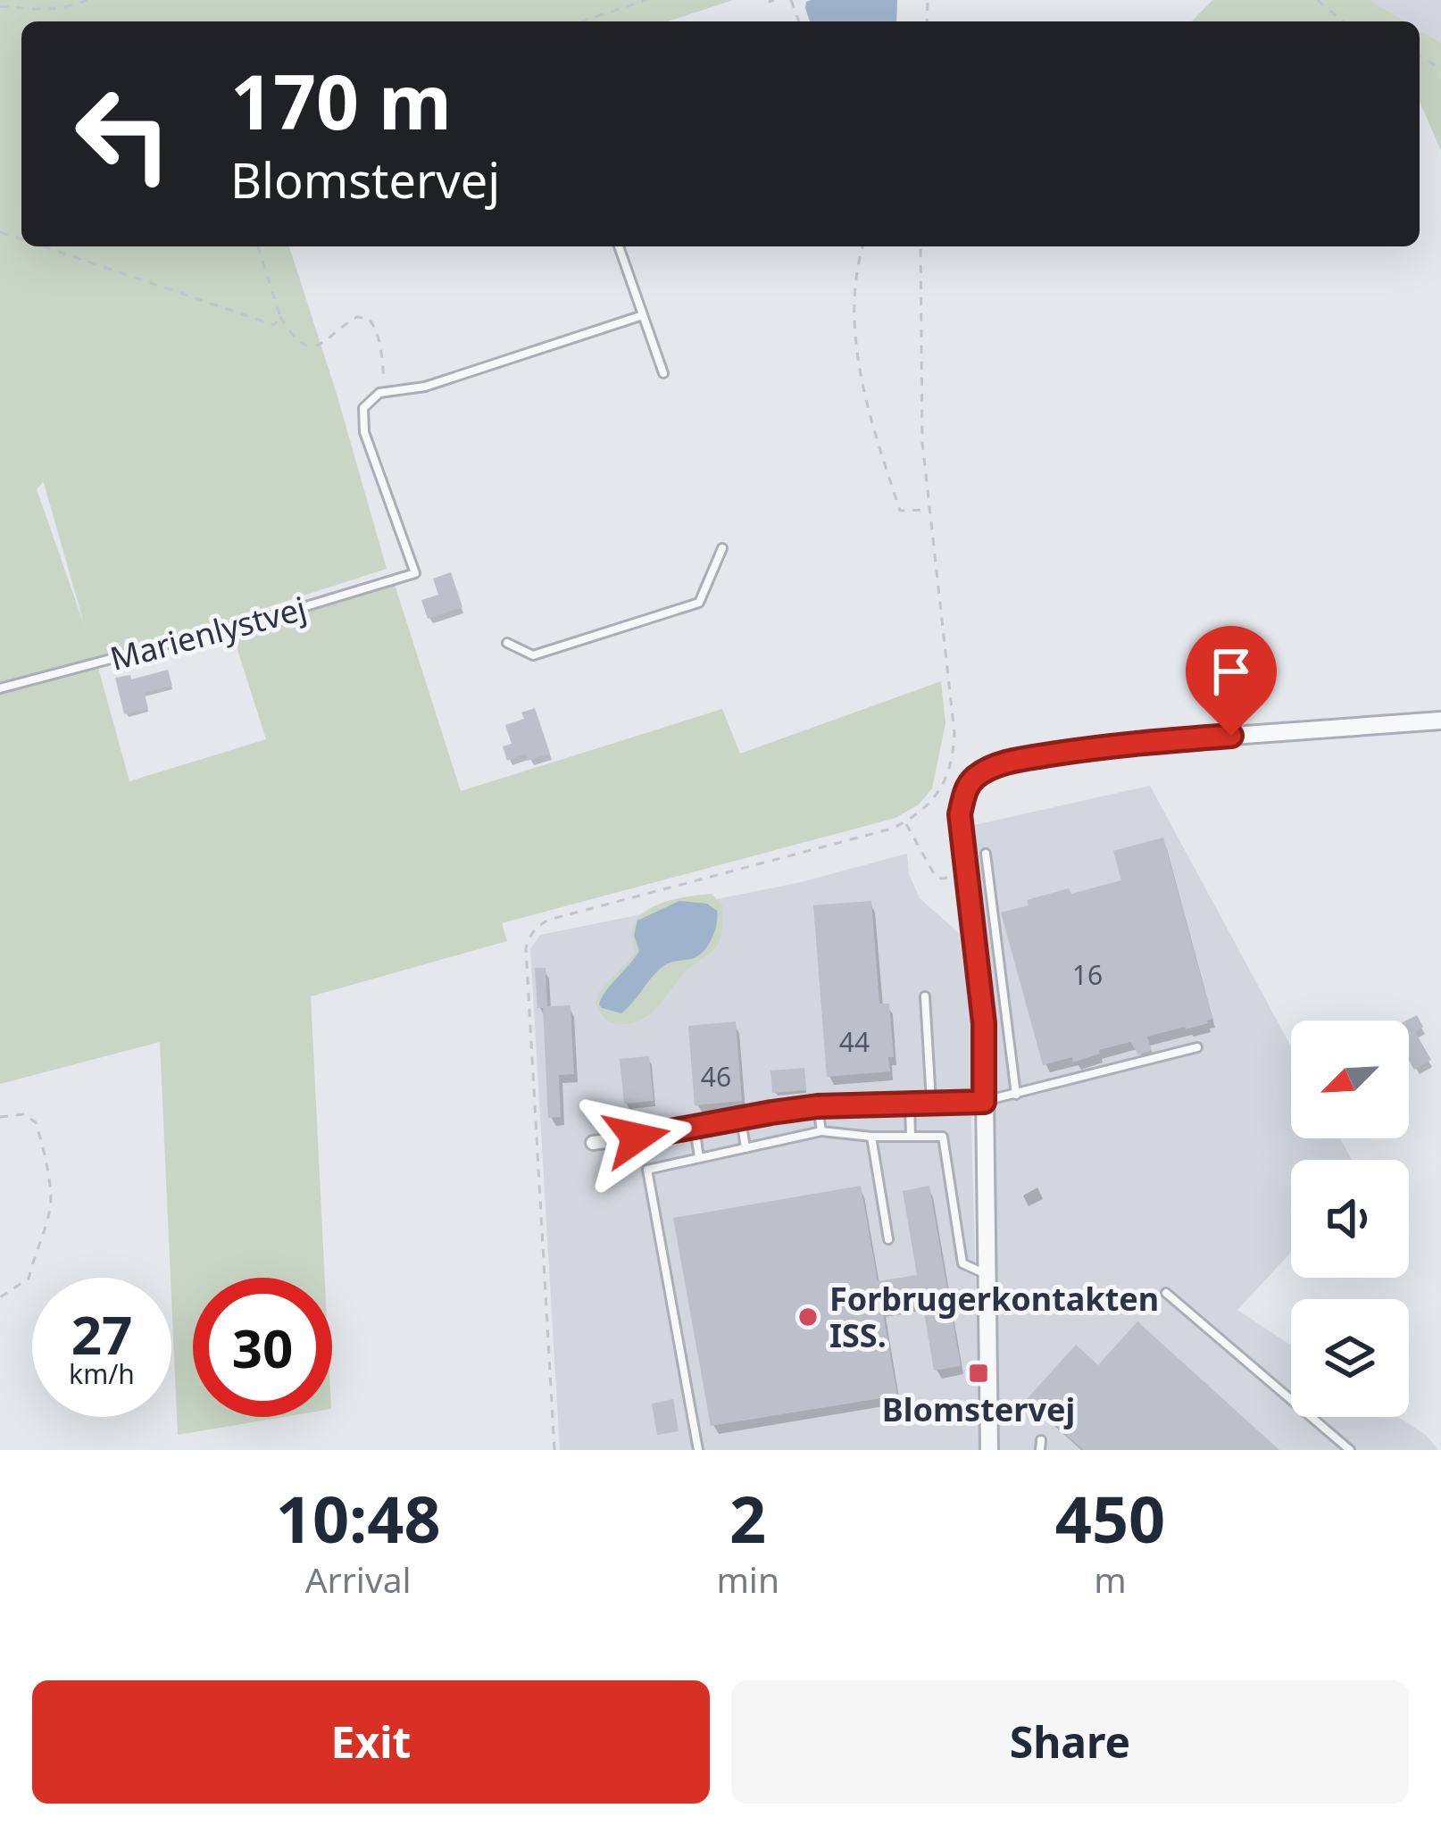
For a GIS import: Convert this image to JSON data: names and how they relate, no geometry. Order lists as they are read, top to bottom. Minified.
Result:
{"streets":{"lane":["Marienlystvej"]},"places":{"other":["Forbrugerkontakten ISS."],"transit":["Blomstervej"]},"house_numbers":["16","44","46"],"north":"bottom left","page":{"turn":["170 m","Blomstervej"],"speed":"27 km/h","limit":"30","eta":["10:48","Arrival","2","min","450","m"],"buttons":["Exit","Share"]}}
